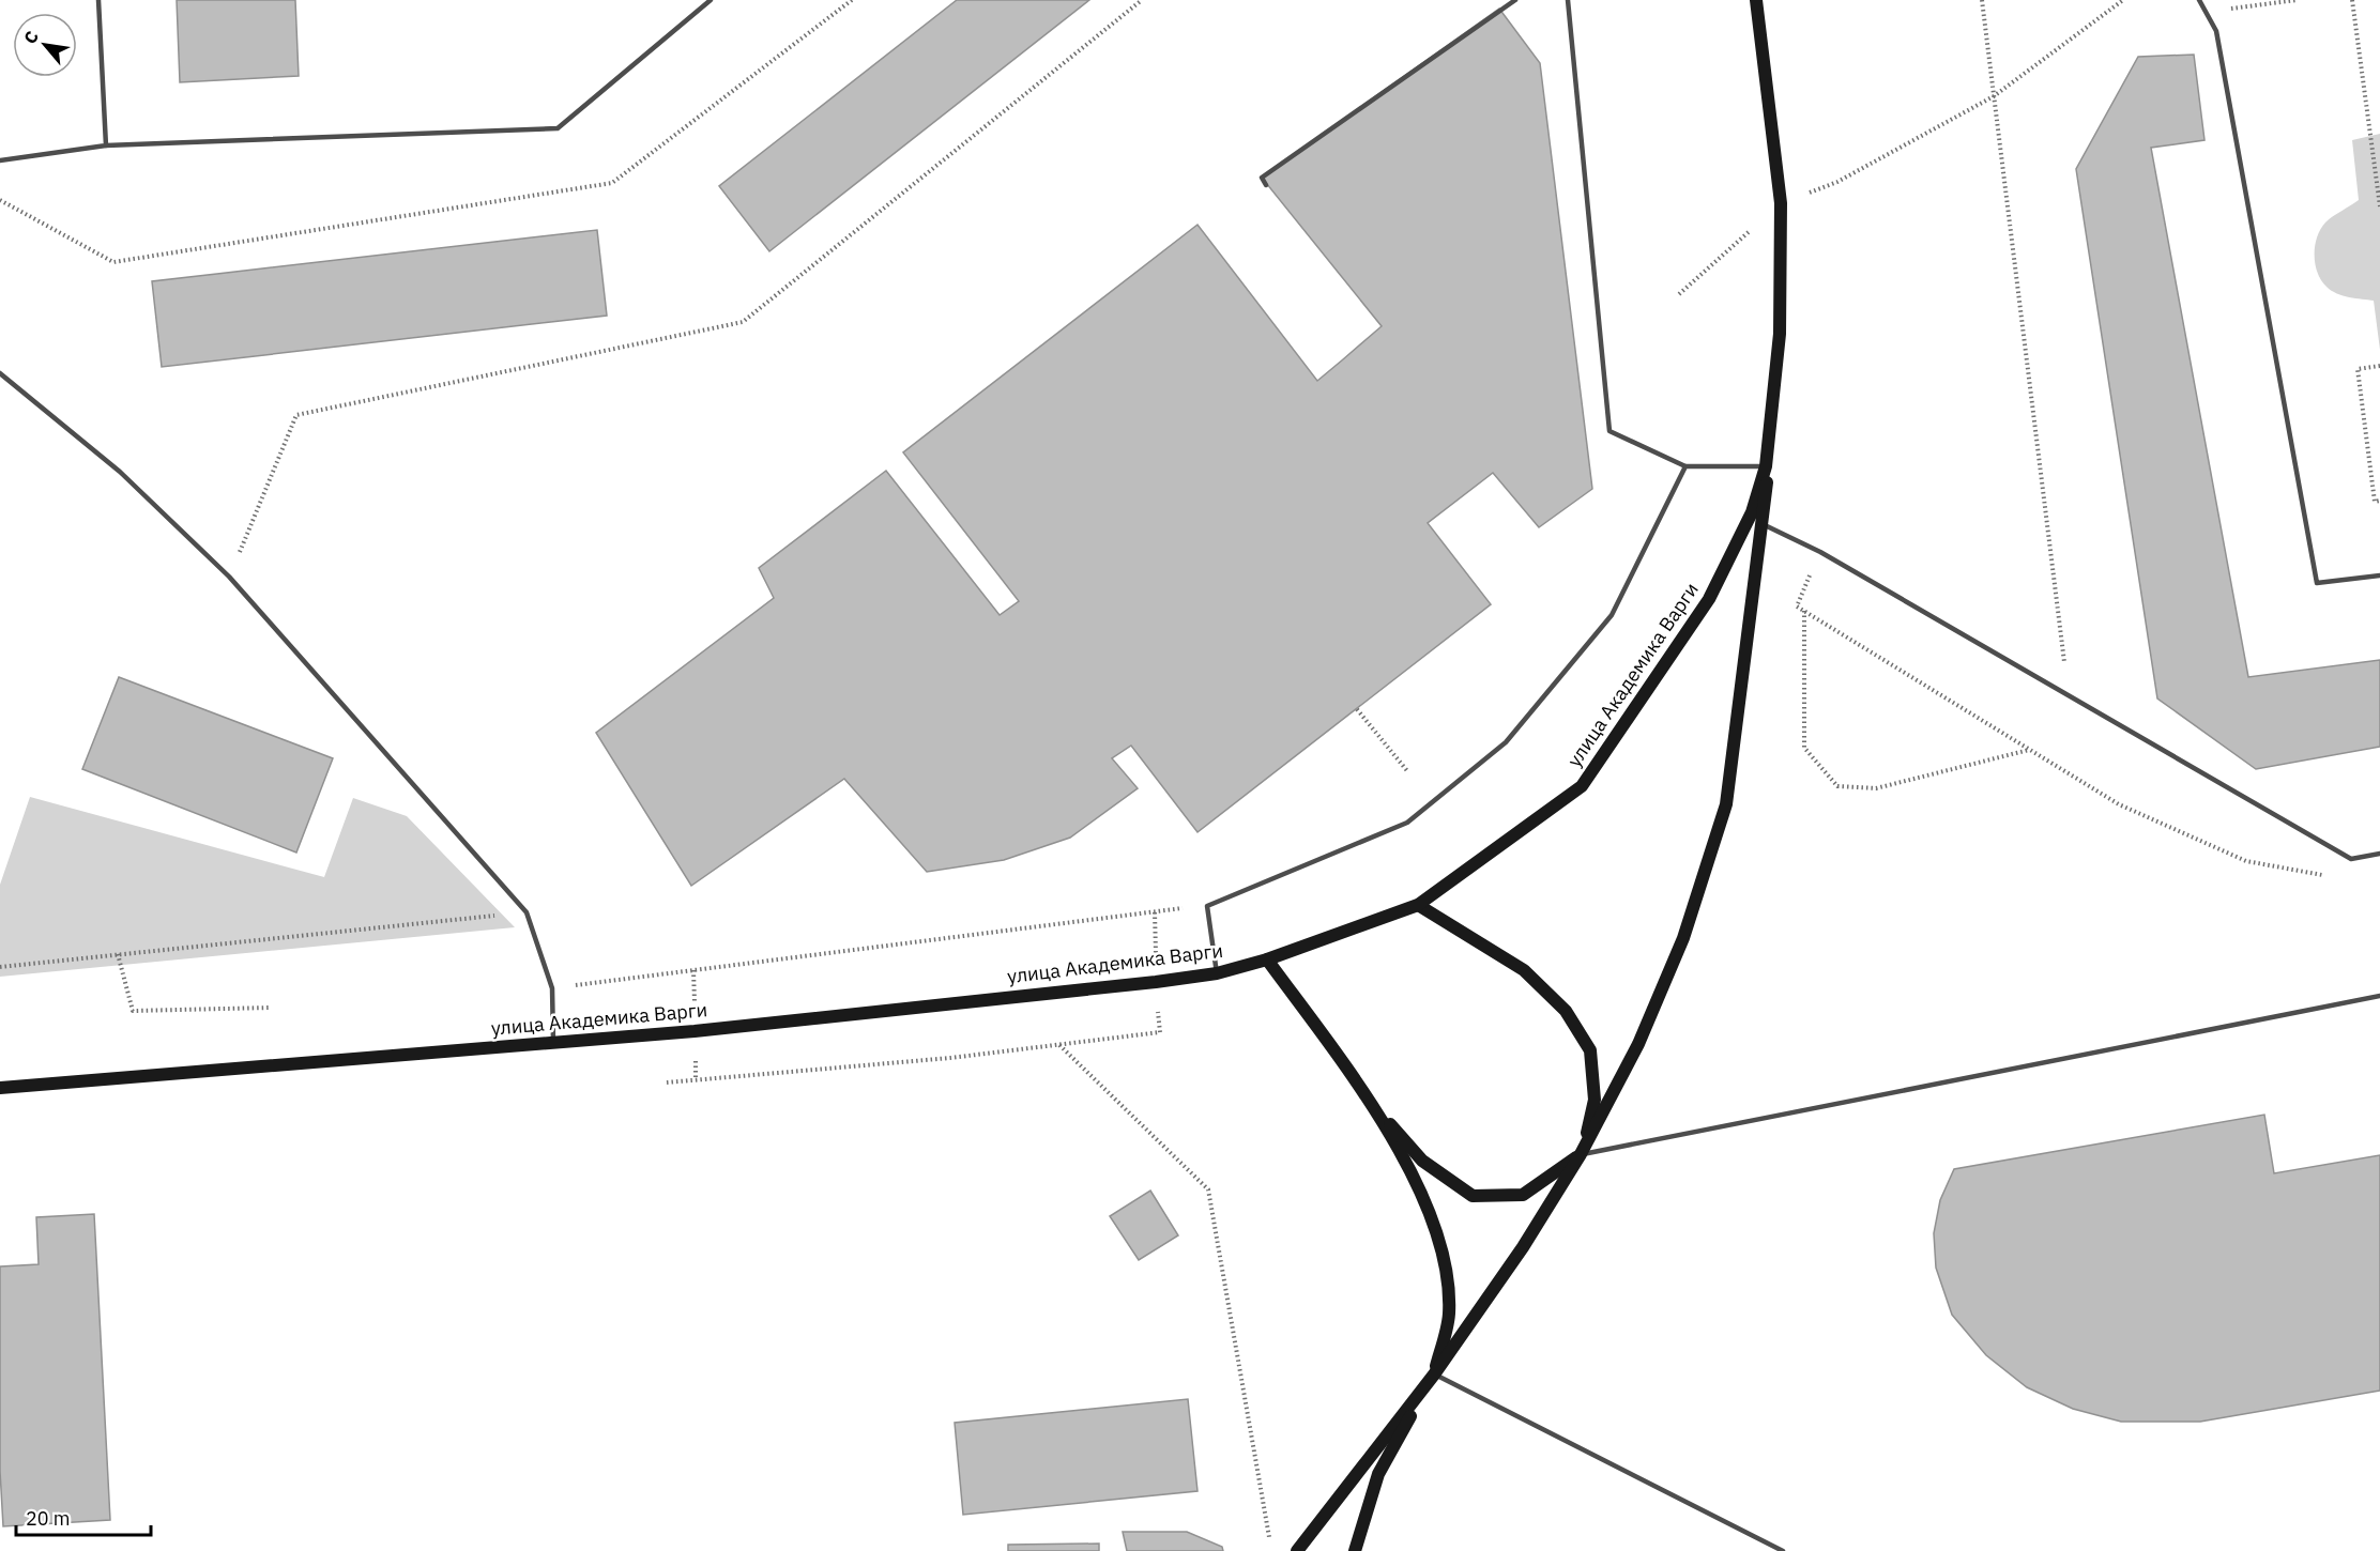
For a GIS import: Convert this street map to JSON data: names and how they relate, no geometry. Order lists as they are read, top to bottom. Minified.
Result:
{"streets":{"street":["улица Академика Варги"]},"scale_bar":"20 m","north":"top left"}
